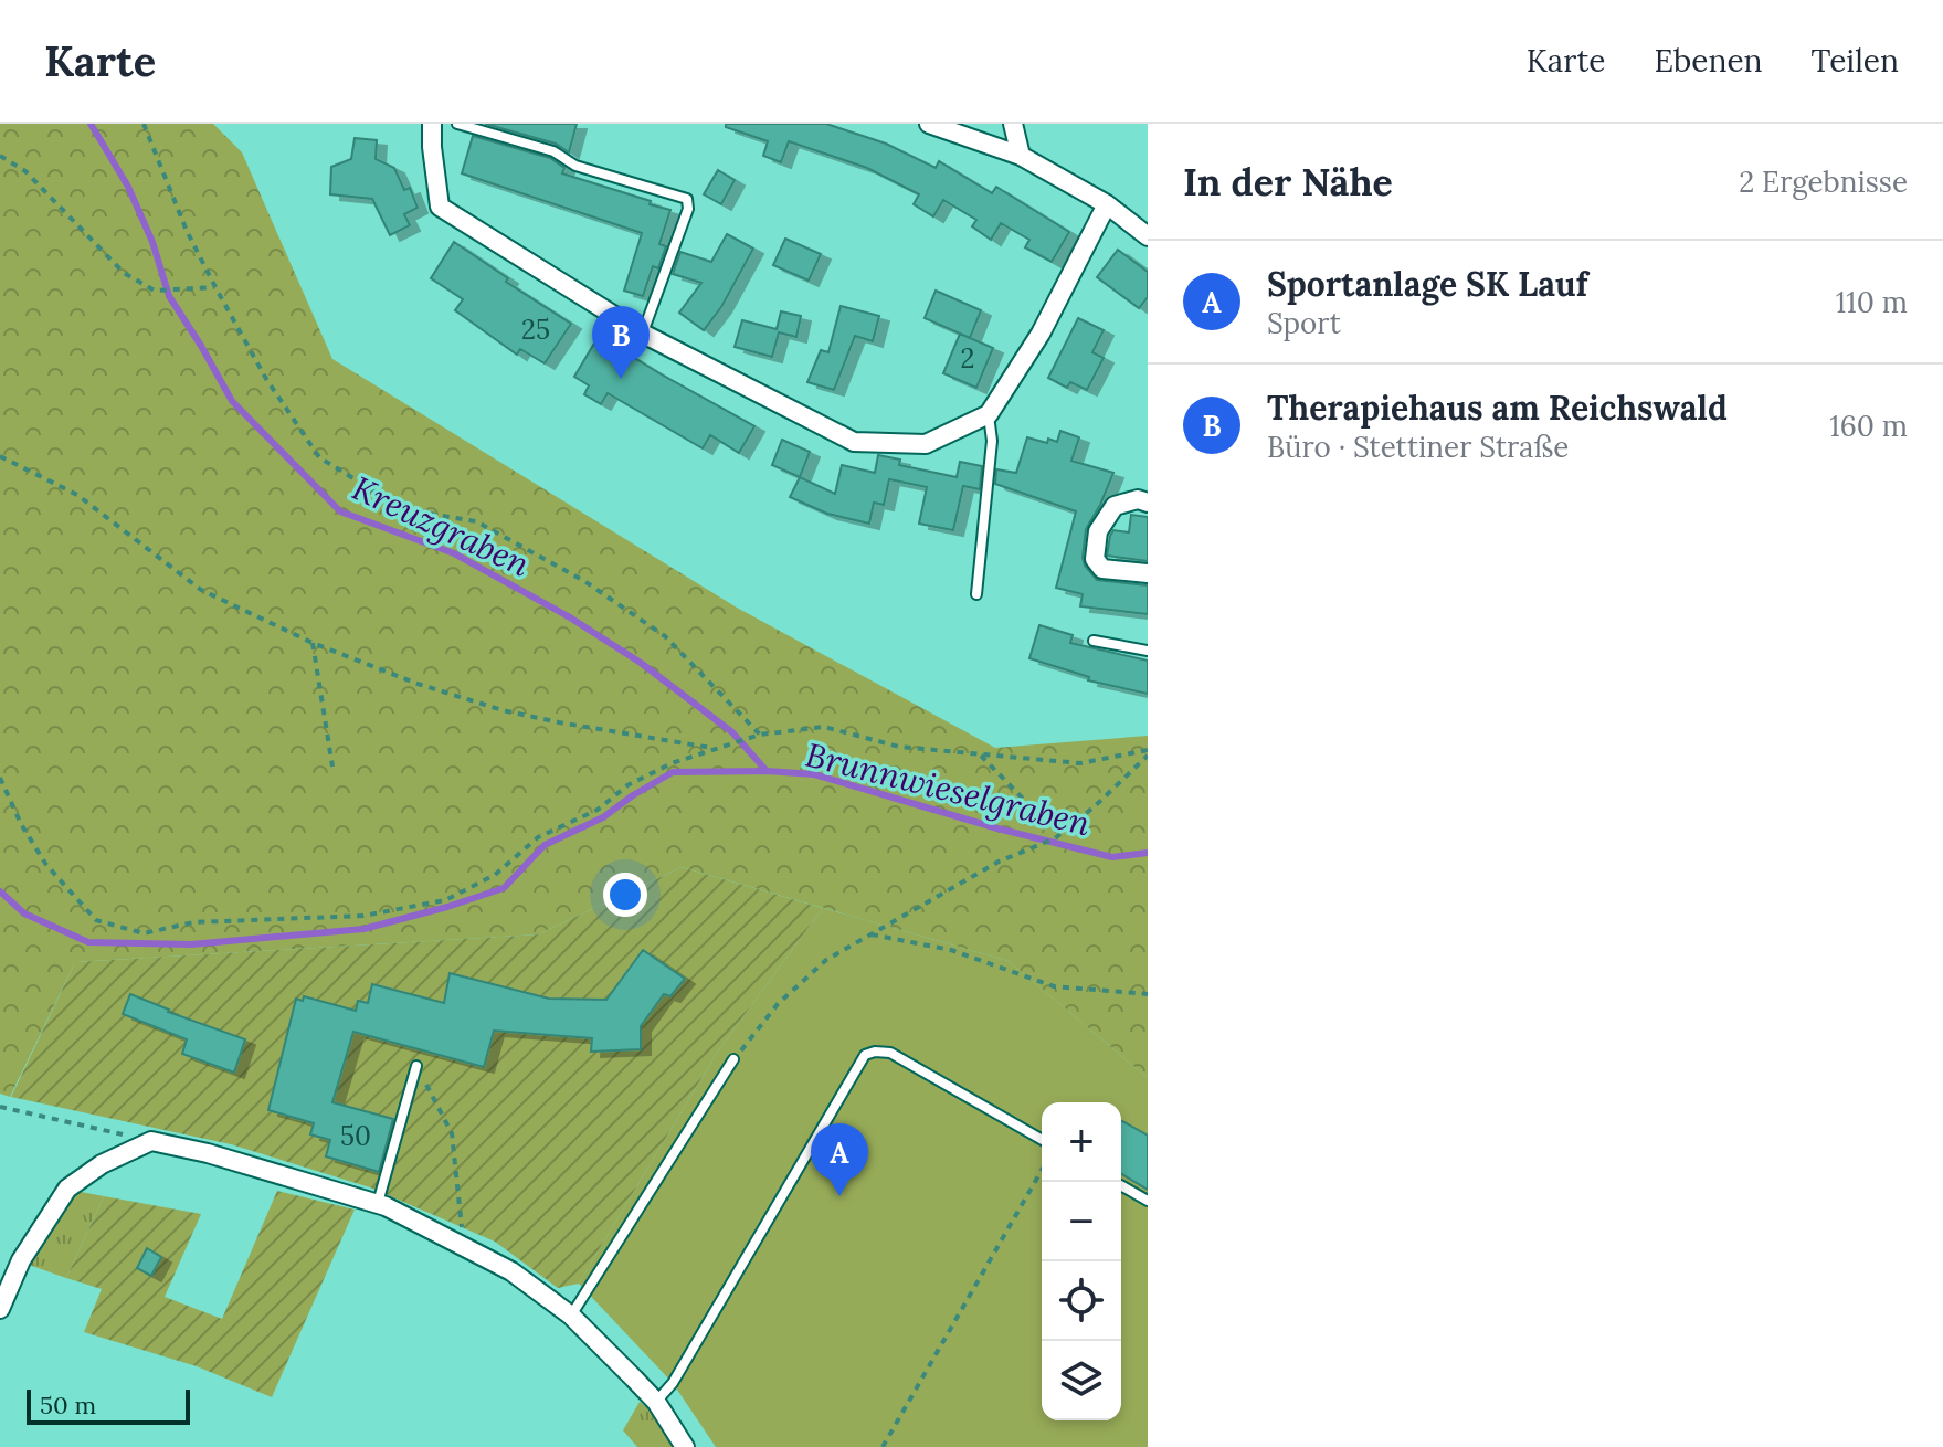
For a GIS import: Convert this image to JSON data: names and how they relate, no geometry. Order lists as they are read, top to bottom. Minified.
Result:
{"water":["Kreuzgraben","Brunnwieselgraben"],"house_numbers":["25","2","50"],"scale_bar":"50 m","page":{"header":"Karte","nav":["Karte","Ebenen","Teilen"],"heading":["In der Nähe","2 Ergebnisse"],"list":[{"mark":"A","name":"Sportanlage SK Lauf","note":"Sport","value":"110 m"},{"mark":"B","name":"Therapiehaus am Reichswald","note":"Büro · Stettiner Straße","value":"160 m"}],"pins":["B","A"],"map_buttons":["+","−"],"scale":"50 m"}}
